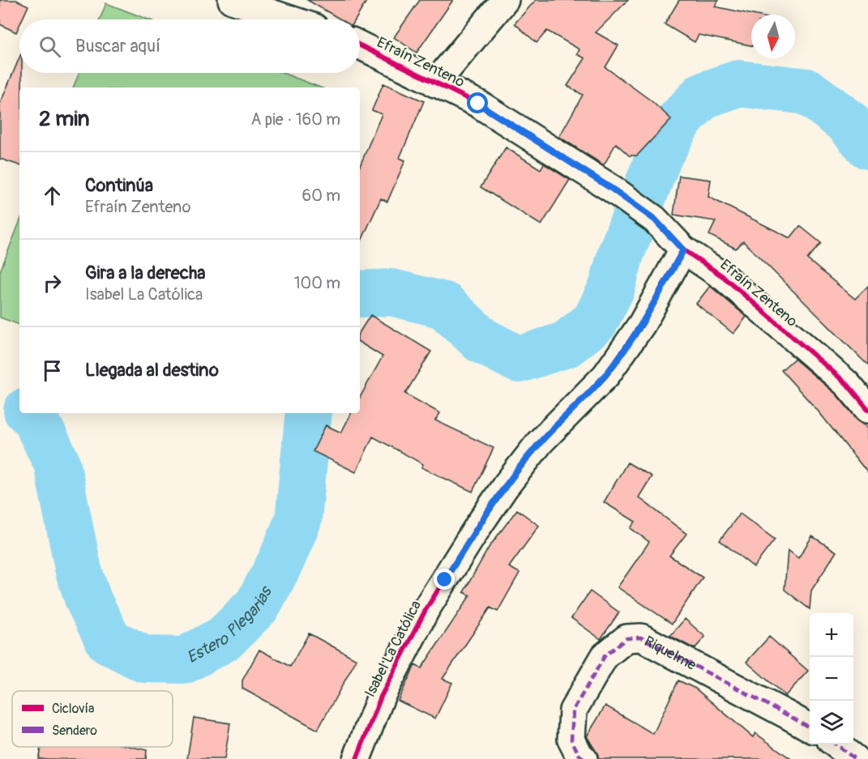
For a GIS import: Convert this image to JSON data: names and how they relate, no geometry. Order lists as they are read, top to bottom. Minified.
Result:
{"streets":{"street":["Efraín Zenteno","Isabel La Católica","Riquelme"]},"crossings":[["Efraín Zenteno","Isabel La Católica"]],"water":["Estero Plegarias"],"legend":["Ciclovía","Sendero"],"north":"bottom","page":{"search":"Buscar aquí","heading":["2 min","A pie · 160 m"],"list":[["Continúa","Efraín Zenteno","60 m"],["Gira a la derecha","Isabel La Católica","100 m"],"Llegada al destino"],"map_buttons":["+","−"]}}
